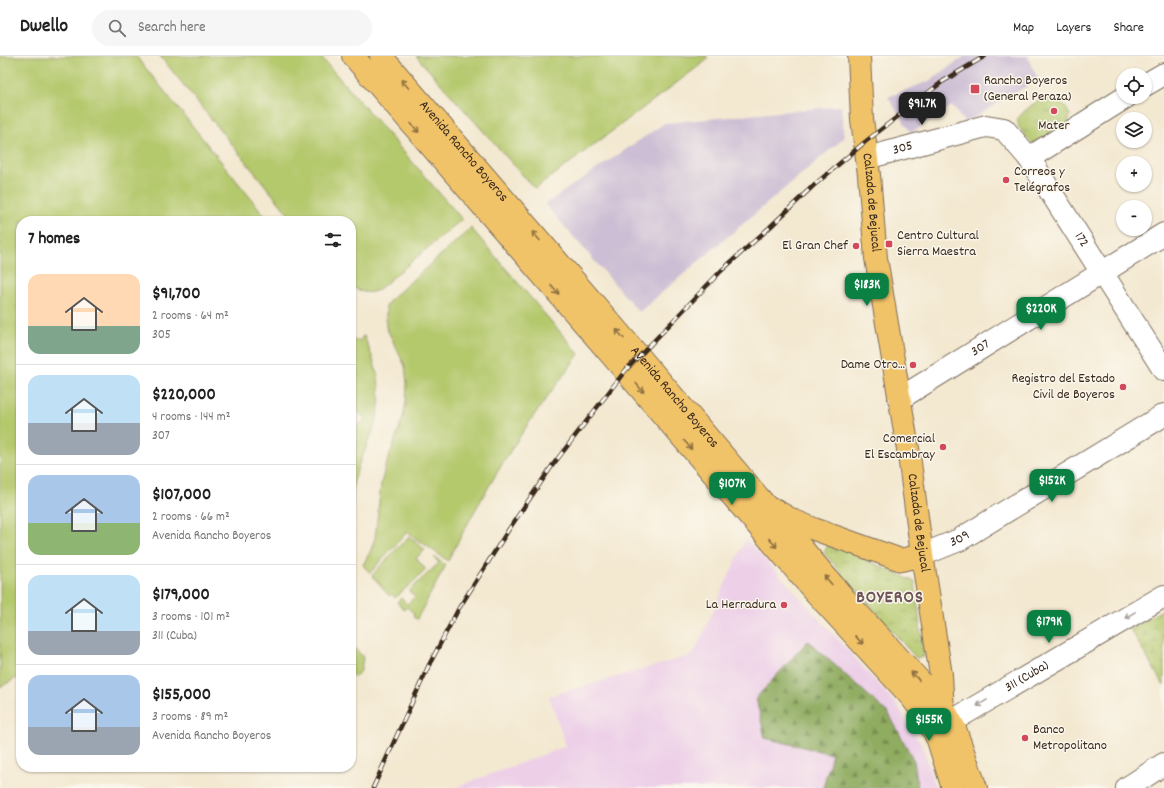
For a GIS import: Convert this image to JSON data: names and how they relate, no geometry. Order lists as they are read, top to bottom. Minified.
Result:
{"streets":{"main road":["Avenida Rancho Boyeros","Calzada de Bejucal","309"],"street":["305","172","307","311 (Cuba)"]},"crossings":[["305","Calzada de Bejucal"],["305","172"],["Avenida Rancho Boyeros","Calzada de Bejucal"],["Avenida Rancho Boyeros","309"],["Avenida Rancho Boyeros","311 (Cuba)"],["Calzada de Bejucal","307"],["Calzada de Bejucal","309"],["Calzada de Bejucal","311 (Cuba)"],["172","307"]],"one_way":["311 (Cuba)"],"districts":["BOYEROS"],"places":{"transit":["Rancho Boyeros (General Peraza)","Centro Cultural Sierra Maestra"],"other":["Mater","Correos y Telégrafos","El Gran Chef","Dame Otro...","Registro del Estado Civil de Boyeros","Comercial El Escambray","La Herradura","Banco Metropolitano"]},"page":{"header":"Dwello","search":"Search here","nav":["Map","Layers","Share"],"map_buttons":["+","−"],"price":["$91.7K","$183K","$220K","$152K","$107K","$179K","$155K"],"heading":"7 homes","list":[{"name":"$91,700","note":"2 rooms · 64 m² · 305"},{"name":"$220,000","note":"4 rooms · 144 m² · 307"},{"name":"$107,000","note":"2 rooms · 66 m² · Avenida Rancho Boyeros"},{"name":"$179,000","note":"3 rooms · 101 m² · 311 (Cuba)"},{"name":"$155,000","note":"3 rooms · 89 m² · Avenida Rancho Boyeros"}]}}
